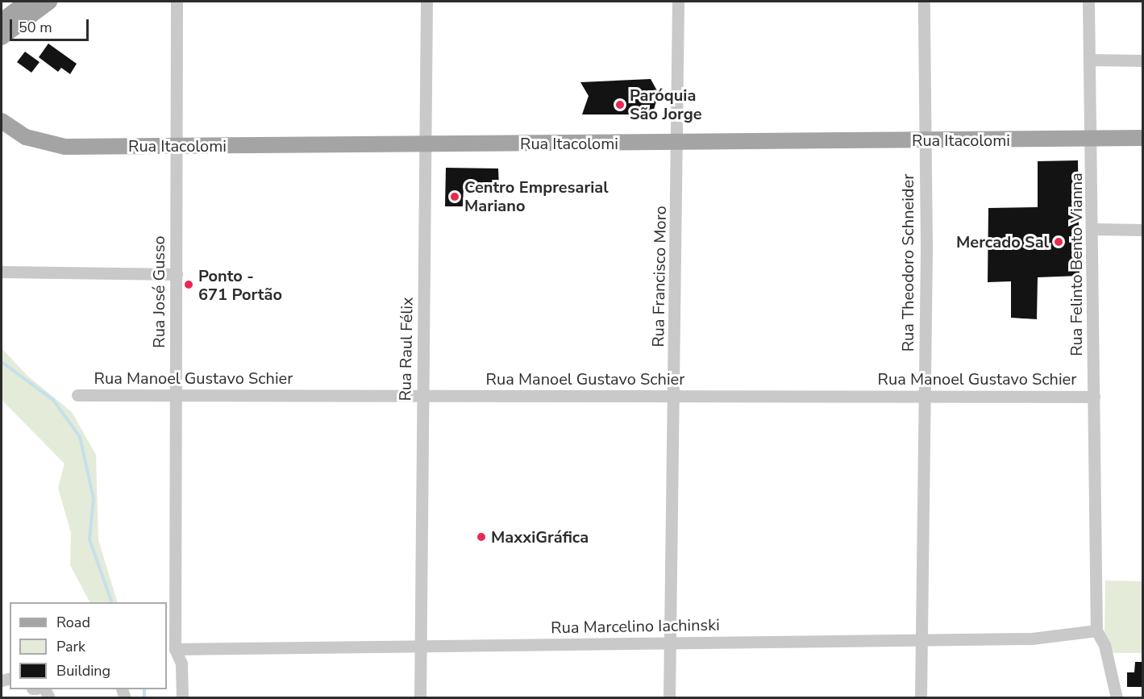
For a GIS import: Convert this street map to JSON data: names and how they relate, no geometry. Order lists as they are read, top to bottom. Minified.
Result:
{"streets":{"main road":["Rua Itacolomi"],"street":["Rua Theodoro Schneider","Rua Felinto Bento Vianna","Rua Francisco Moro","Rua José Gusso","Rua Raul Félix","Rua Manoel Gustavo Schier","Rua Marcelino Iachinski"]},"crossings":[["Rua Itacolomi","Rua Theodoro Schneider"],["Rua Itacolomi","Rua Felinto Bento Vianna"],["Rua Itacolomi","Rua Francisco Moro"],["Rua Itacolomi","Rua José Gusso"],["Rua Itacolomi","Rua Raul Félix"],["Rua Theodoro Schneider","Rua Manoel Gustavo Schier"],["Rua Theodoro Schneider","Rua Marcelino Iachinski"],["Rua Felinto Bento Vianna","Rua Manoel Gustavo Schier"],["Rua Felinto Bento Vianna","Rua Marcelino Iachinski"],["Rua Francisco Moro","Rua Manoel Gustavo Schier"],["Rua Francisco Moro","Rua Marcelino Iachinski"],["Rua José Gusso","Rua Manoel Gustavo Schier"],["Rua José Gusso","Rua Marcelino Iachinski"],["Rua Raul Félix","Rua Manoel Gustavo Schier"],["Rua Raul Félix","Rua Marcelino Iachinski"]],"places":["Paróquia São Jorge","Centro Empresarial Mariano","Mercado Sal","Ponto - 671 Portão","MaxxiGráfica"],"legend":["Road","Park","Building"],"scale_bar":"50 m"}
